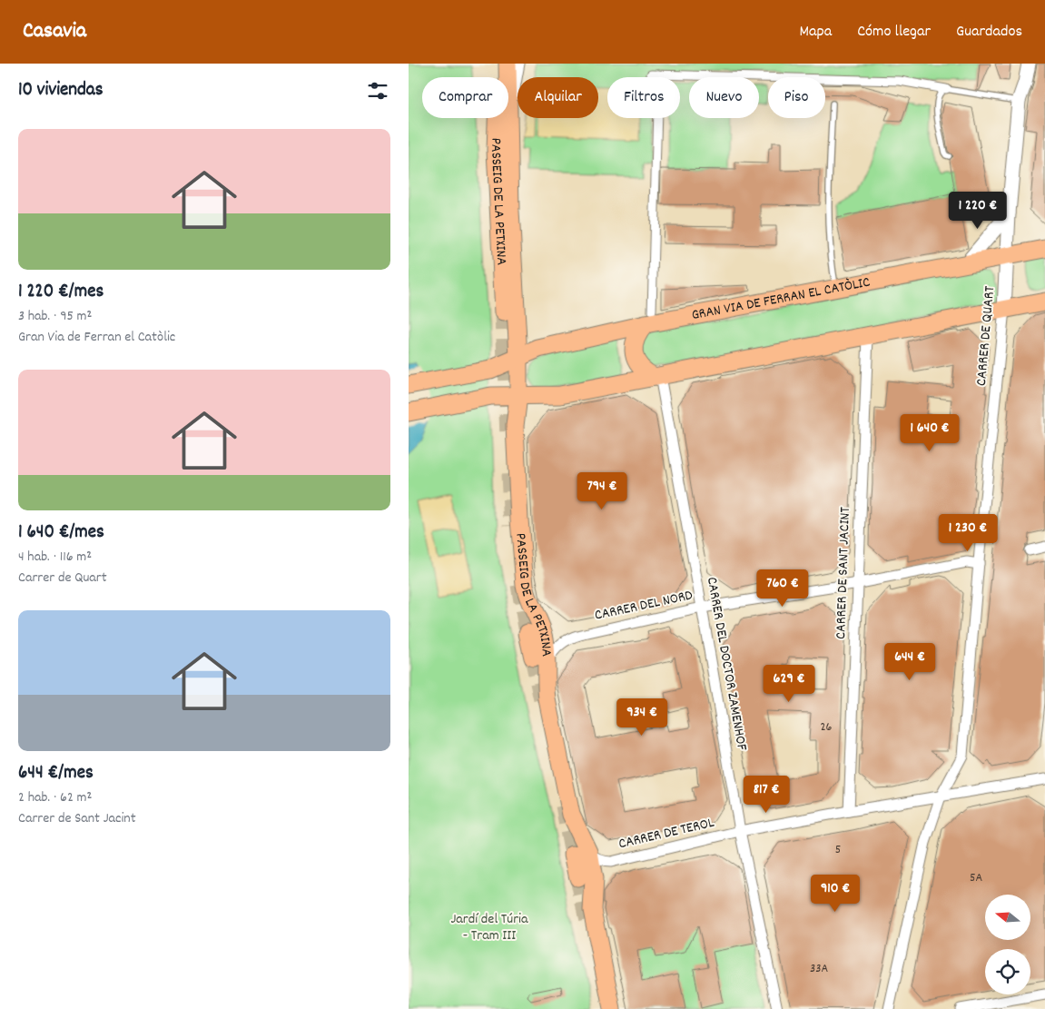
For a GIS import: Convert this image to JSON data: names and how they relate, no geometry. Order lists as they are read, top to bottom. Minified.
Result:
{"streets":{"main road":["PASSEIG DE LA PETXINA","GRAN VIA DE FERRAN EL CATÒLIC"],"street":["CARRER DE QUART","CARRER DE SANT JACINT","CARRER DEL NORD","CARRER DEL DOCTOR ZAMENHOF","CARRER DE TEROL"]},"crossings":[["PASSEIG DE LA PETXINA","GRAN VIA DE FERRAN EL CATÒLIC"],["PASSEIG DE LA PETXINA","CARRER DEL NORD"],["PASSEIG DE LA PETXINA","CARRER DE TEROL"],["GRAN VIA DE FERRAN EL CATÒLIC","CARRER DE QUART"],["CARRER DE QUART","CARRER DEL NORD"],["CARRER DE QUART","CARRER DE TEROL"],["CARRER DE SANT JACINT","CARRER DEL NORD"],["CARRER DE SANT JACINT","CARRER DE TEROL"],["CARRER DEL NORD","CARRER DEL DOCTOR ZAMENHOF"],["CARRER DEL DOCTOR ZAMENHOF","CARRER DE TEROL"]],"parks":["Jardí del Túria - Tram III"],"house_numbers":["26","5","5A","33A"],"north":"left","page":{"header":"Casavia","nav":["Mapa","Cómo llegar","Guardados"],"heading":"10 viviendas","chip":["Comprar","Alquilar","Filtros","Nuevo","Piso"],"list":[{"name":"1 220 €/mes","note":"3 hab. · 95 m² · Gran Via de Ferran el Catòlic"},{"name":"1 640 €/mes","note":"4 hab. · 116 m² · Carrer de Quart"},{"name":"644 €/mes","note":"2 hab. · 62 m² · Carrer de Sant Jacint"}],"price":["1 220 €","1 640 €","794 €","1 230 €","760 €","644 €","629 €","934 €","817 €","910 €"]}}
